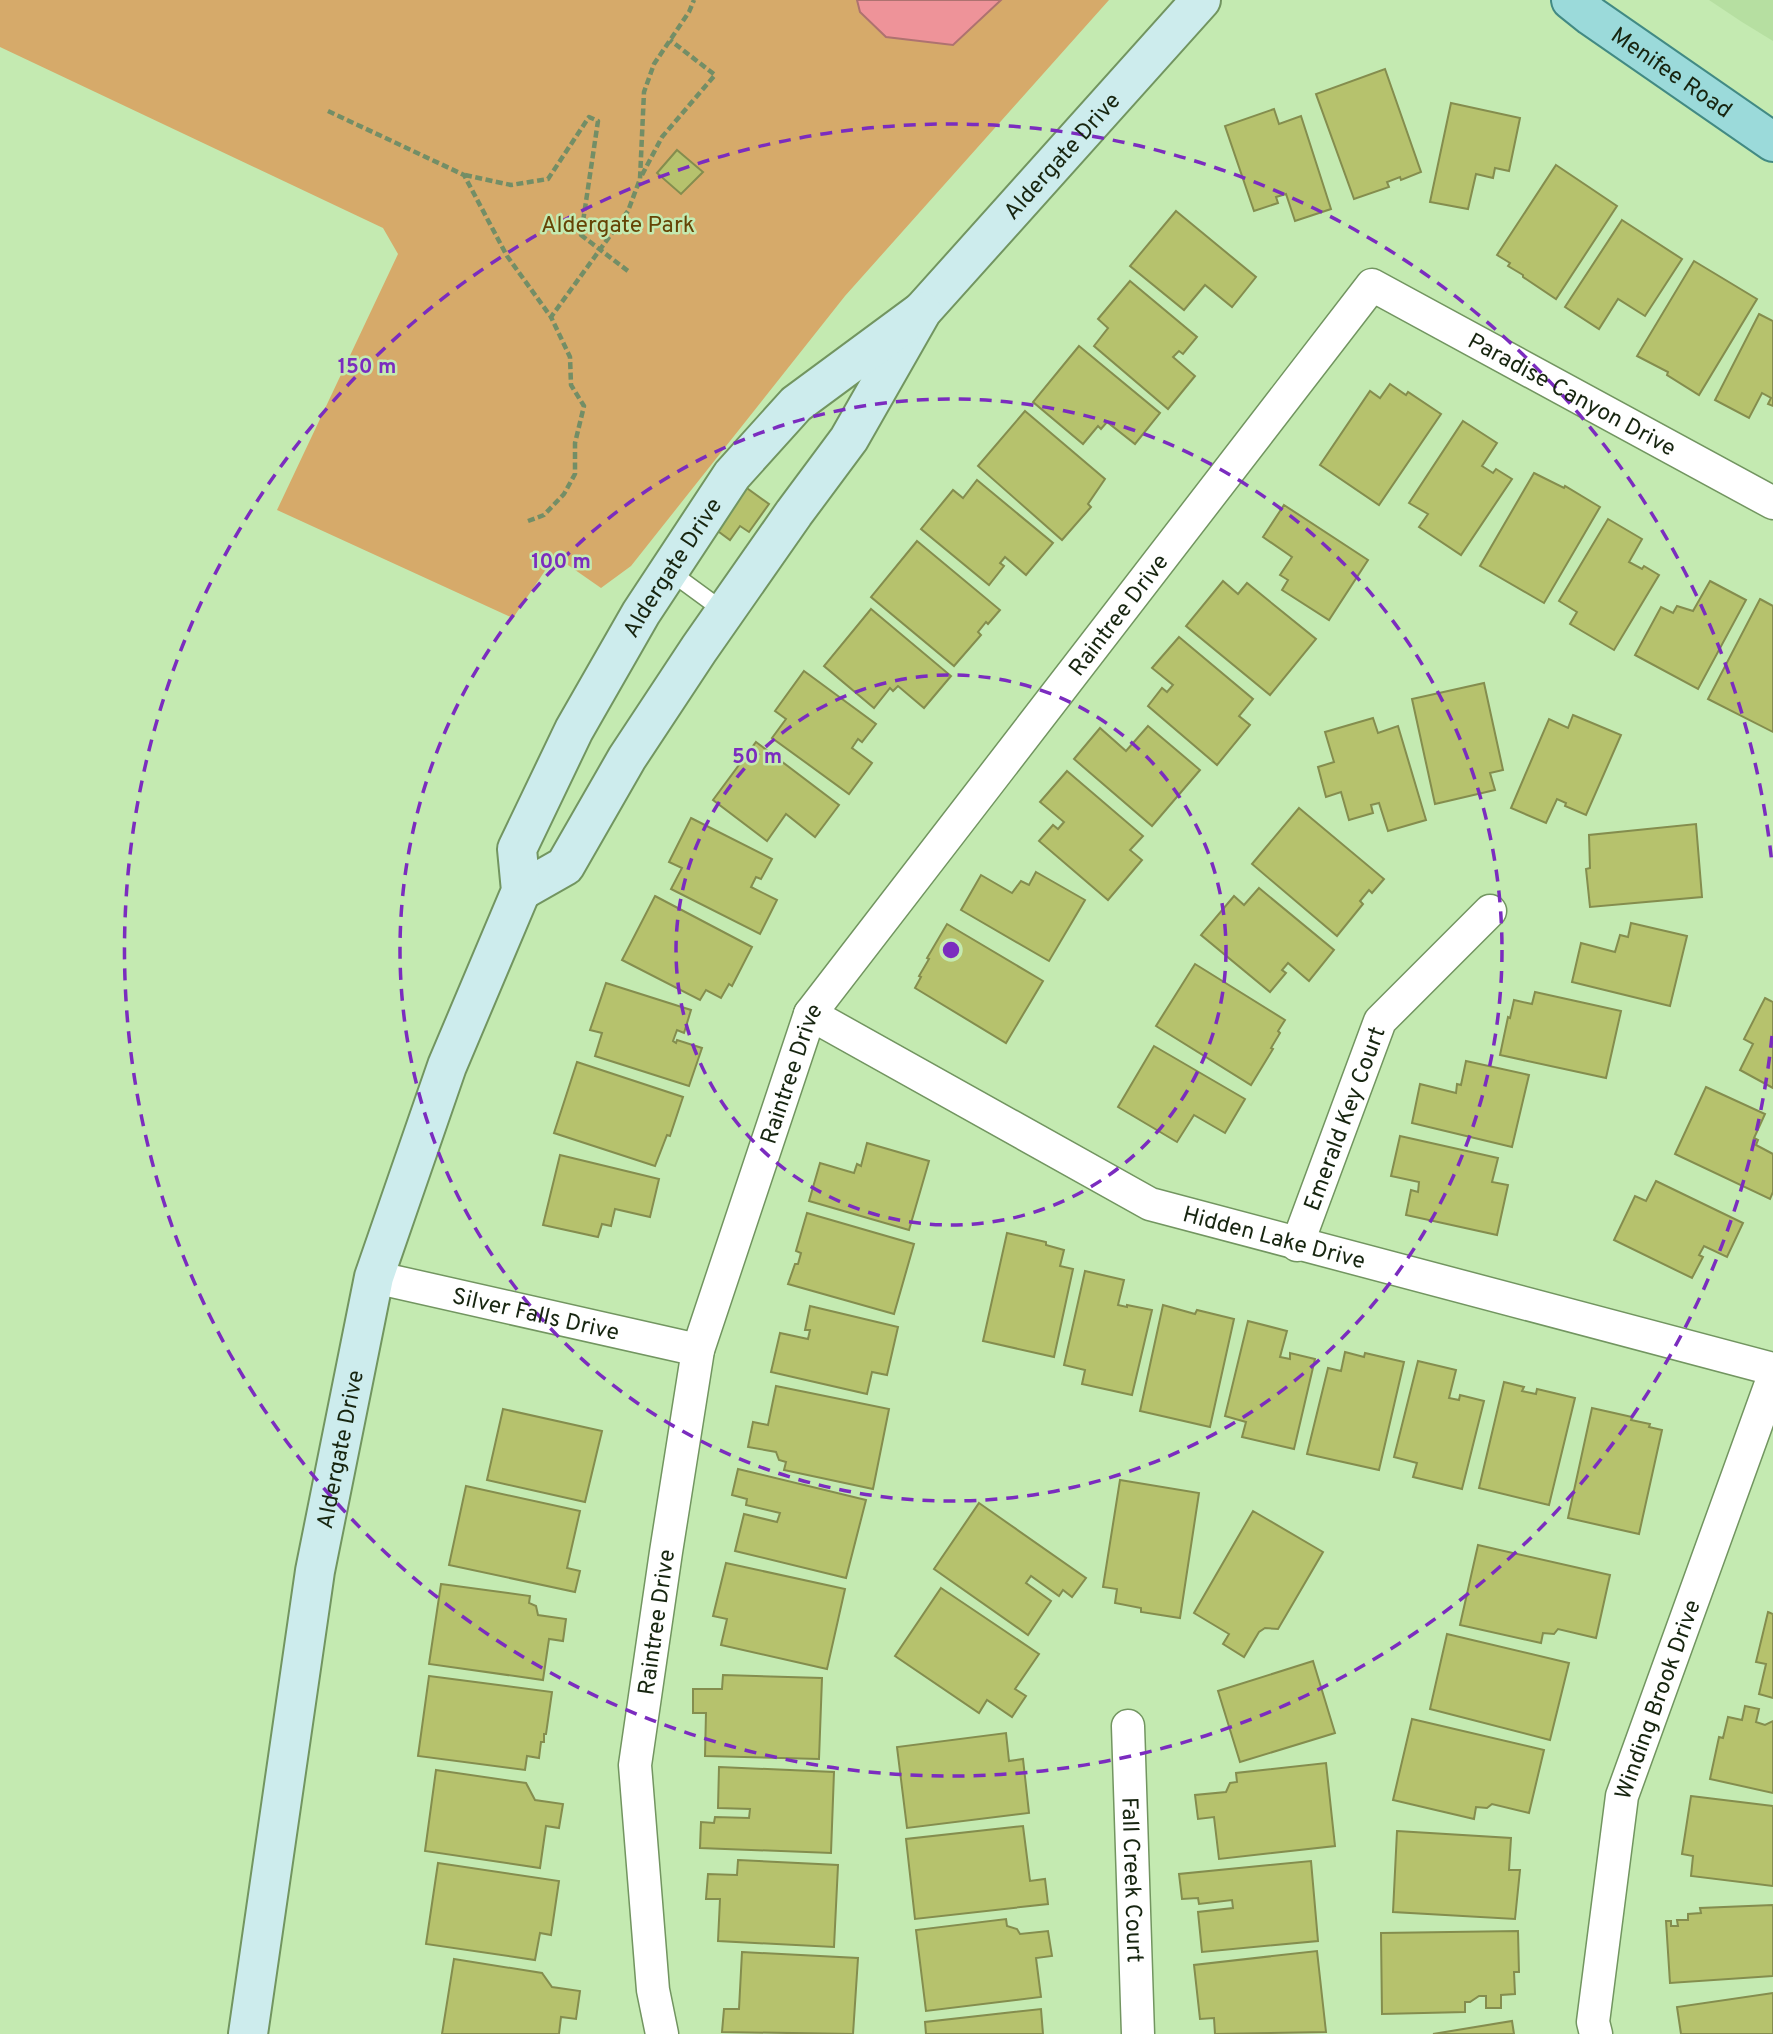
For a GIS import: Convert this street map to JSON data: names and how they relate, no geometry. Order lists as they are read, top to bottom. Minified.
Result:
{"streets":{"main road":["Menifee Road"],"street":["Aldergate Drive","Paradise Canyon Drive","Raintree Drive","Emerald Key Court","Hidden Lake Drive","Silver Falls Drive","Winding Brook Drive","Fall Creek Court"]},"crossings":[["Aldergate Drive","Silver Falls Drive"],["Paradise Canyon Drive","Raintree Drive"],["Raintree Drive","Hidden Lake Drive"],["Raintree Drive","Silver Falls Drive"],["Emerald Key Court","Hidden Lake Drive"]],"parks":["Aldergate Park"],"rings":["150 m","100 m","50 m"]}
